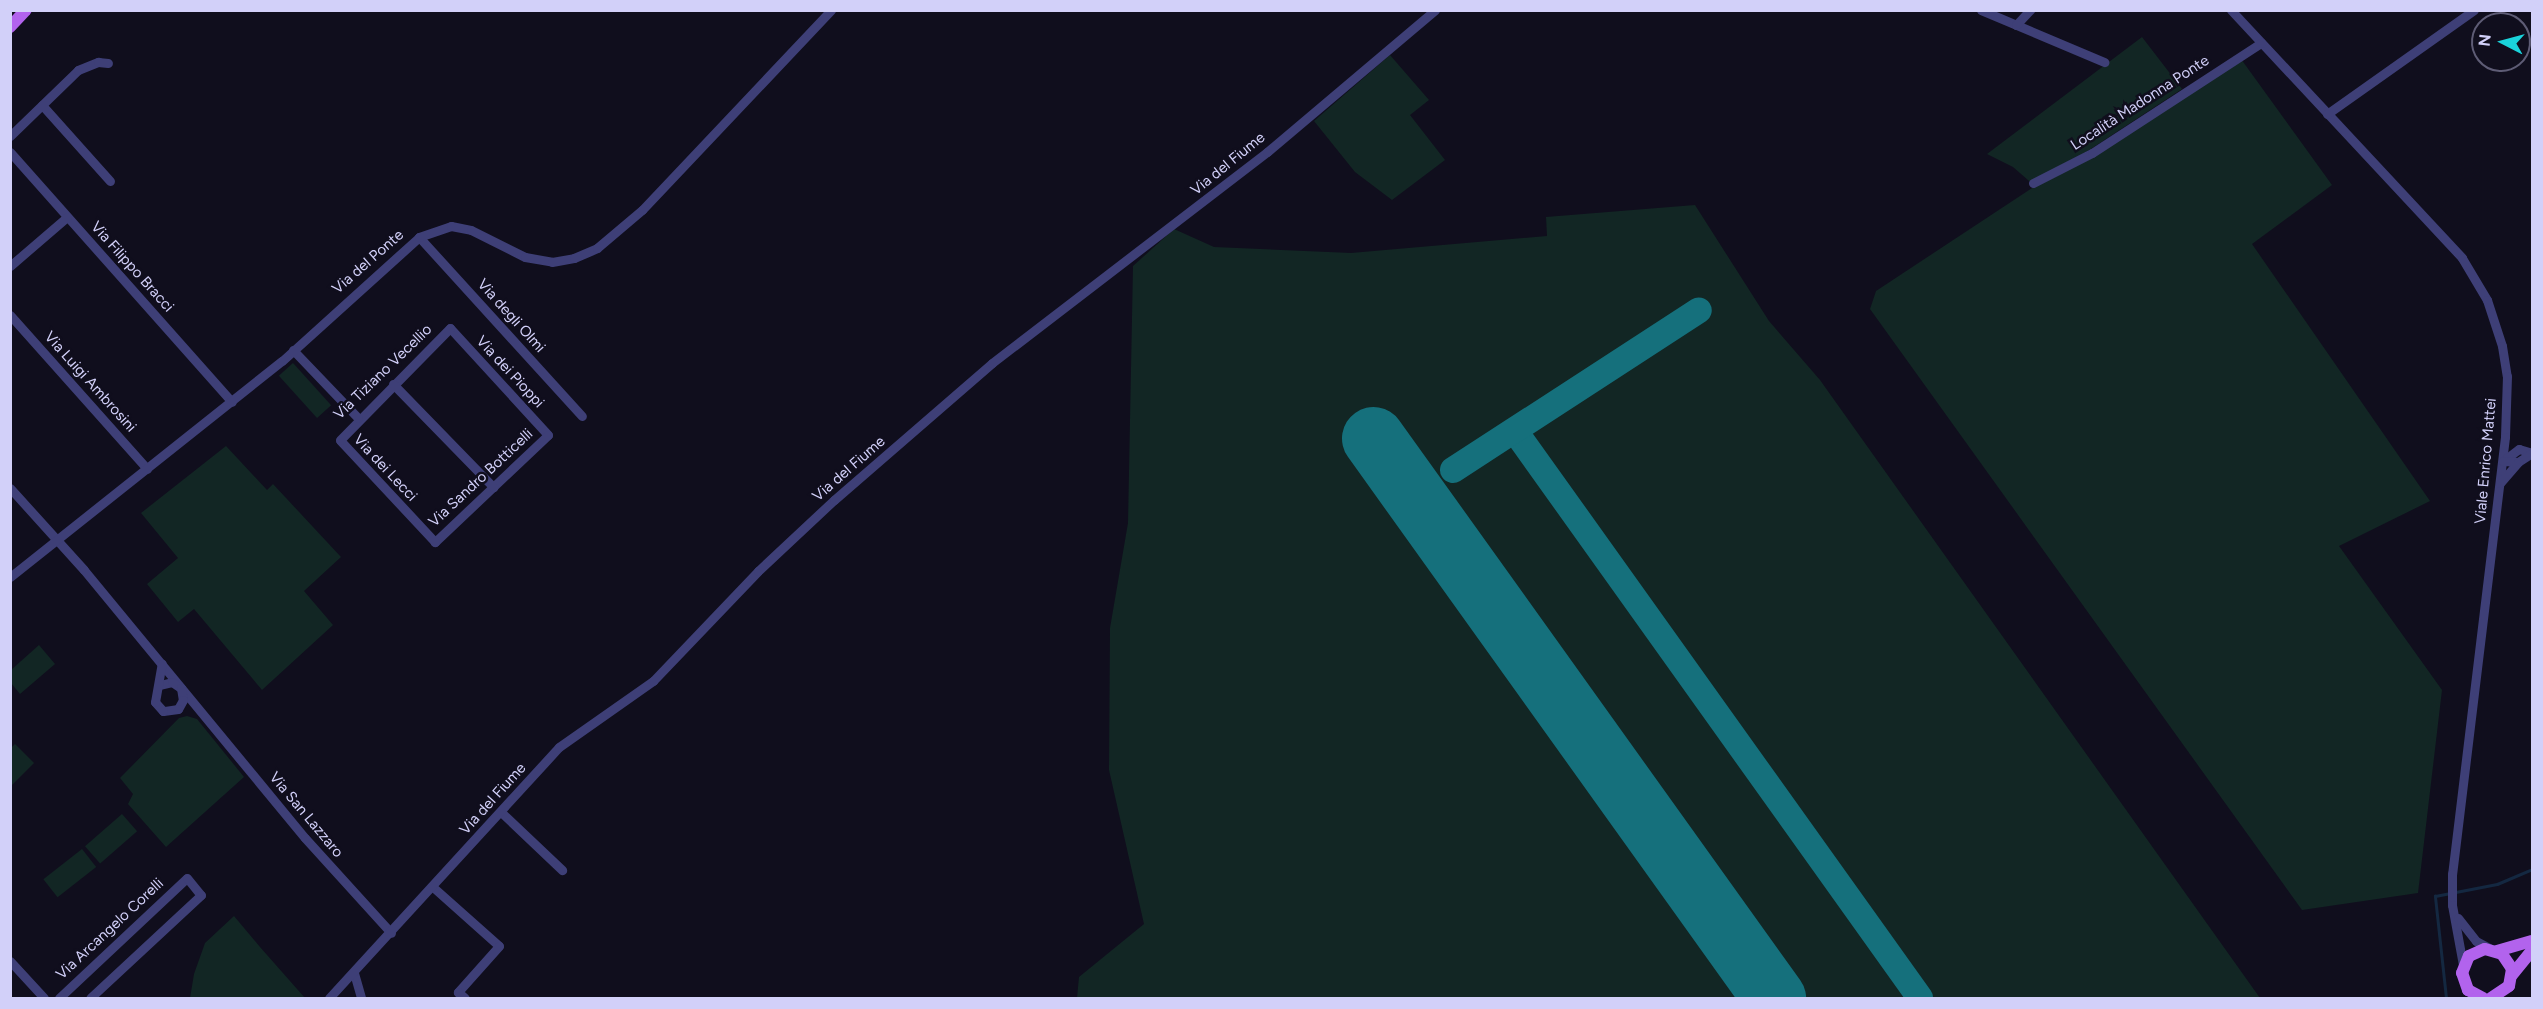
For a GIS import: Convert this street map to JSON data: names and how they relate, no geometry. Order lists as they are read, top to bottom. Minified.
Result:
{"streets":{"street":["Località Madonna Ponte","Via del Fiume","Via del Ponte","Via Filippo Bracci","Via degli Olmi","Via Tiziano Vecellio","Via dei Pioppi","Via Luigi Ambrosini","Viale Enrico Mattei","Via dei Lecci","Via Sandro Botticelli","Via San Lazzaro","Via Arcangelo Corelli"]},"crossings":[["Località Madonna Ponte","Viale Enrico Mattei"],["Via del Fiume","Via San Lazzaro"],["Via del Ponte","Via Filippo Bracci"],["Via del Ponte","Via degli Olmi"],["Via del Ponte","Via Luigi Ambrosini"],["Via del Ponte","Via San Lazzaro"],["Via Tiziano Vecellio","Via dei Pioppi"],["Via Tiziano Vecellio","Via dei Lecci"],["Via dei Pioppi","Via Sandro Botticelli"],["Via dei Lecci","Via Sandro Botticelli"]],"north":"left"}
